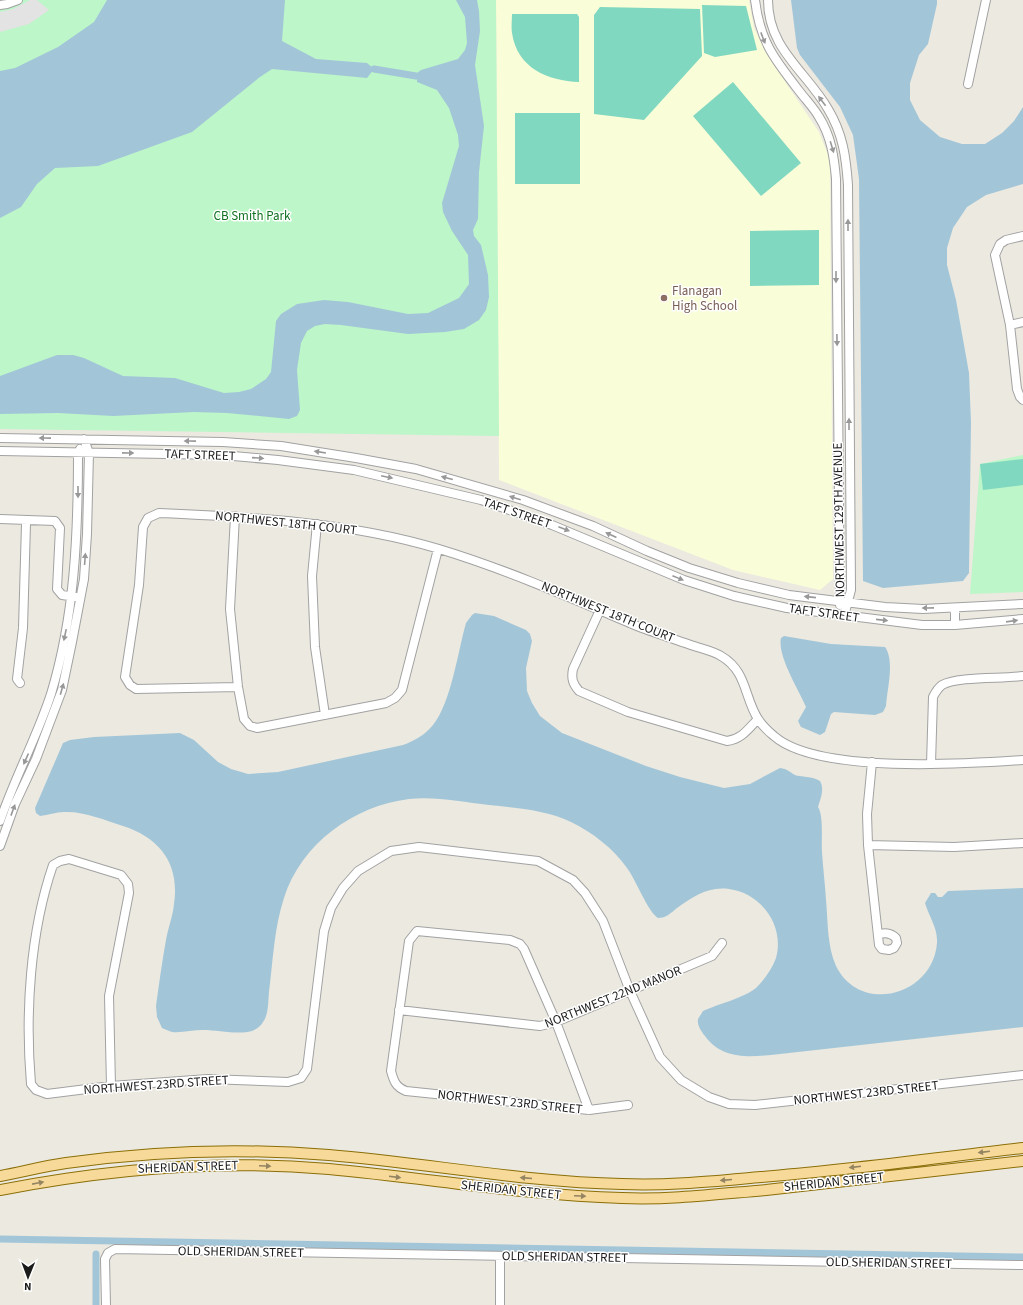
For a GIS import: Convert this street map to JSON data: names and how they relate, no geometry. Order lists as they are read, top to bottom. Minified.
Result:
{"streets":{"main road":["SHERIDAN STREET"],"street":["TAFT STREET","NORTHWEST 129TH AVENUE","NORTHWEST 18TH COURT","NORTHWEST 22ND MANOR","NORTHWEST 23RD STREET","OLD SHERIDAN STREET"]},"crossings":[["TAFT STREET","NORTHWEST 129TH AVENUE"],["NORTHWEST 22ND MANOR","NORTHWEST 23RD STREET"]],"parks":["CB Smith Park"],"places":["Flanagan High School"],"north":"bottom"}
